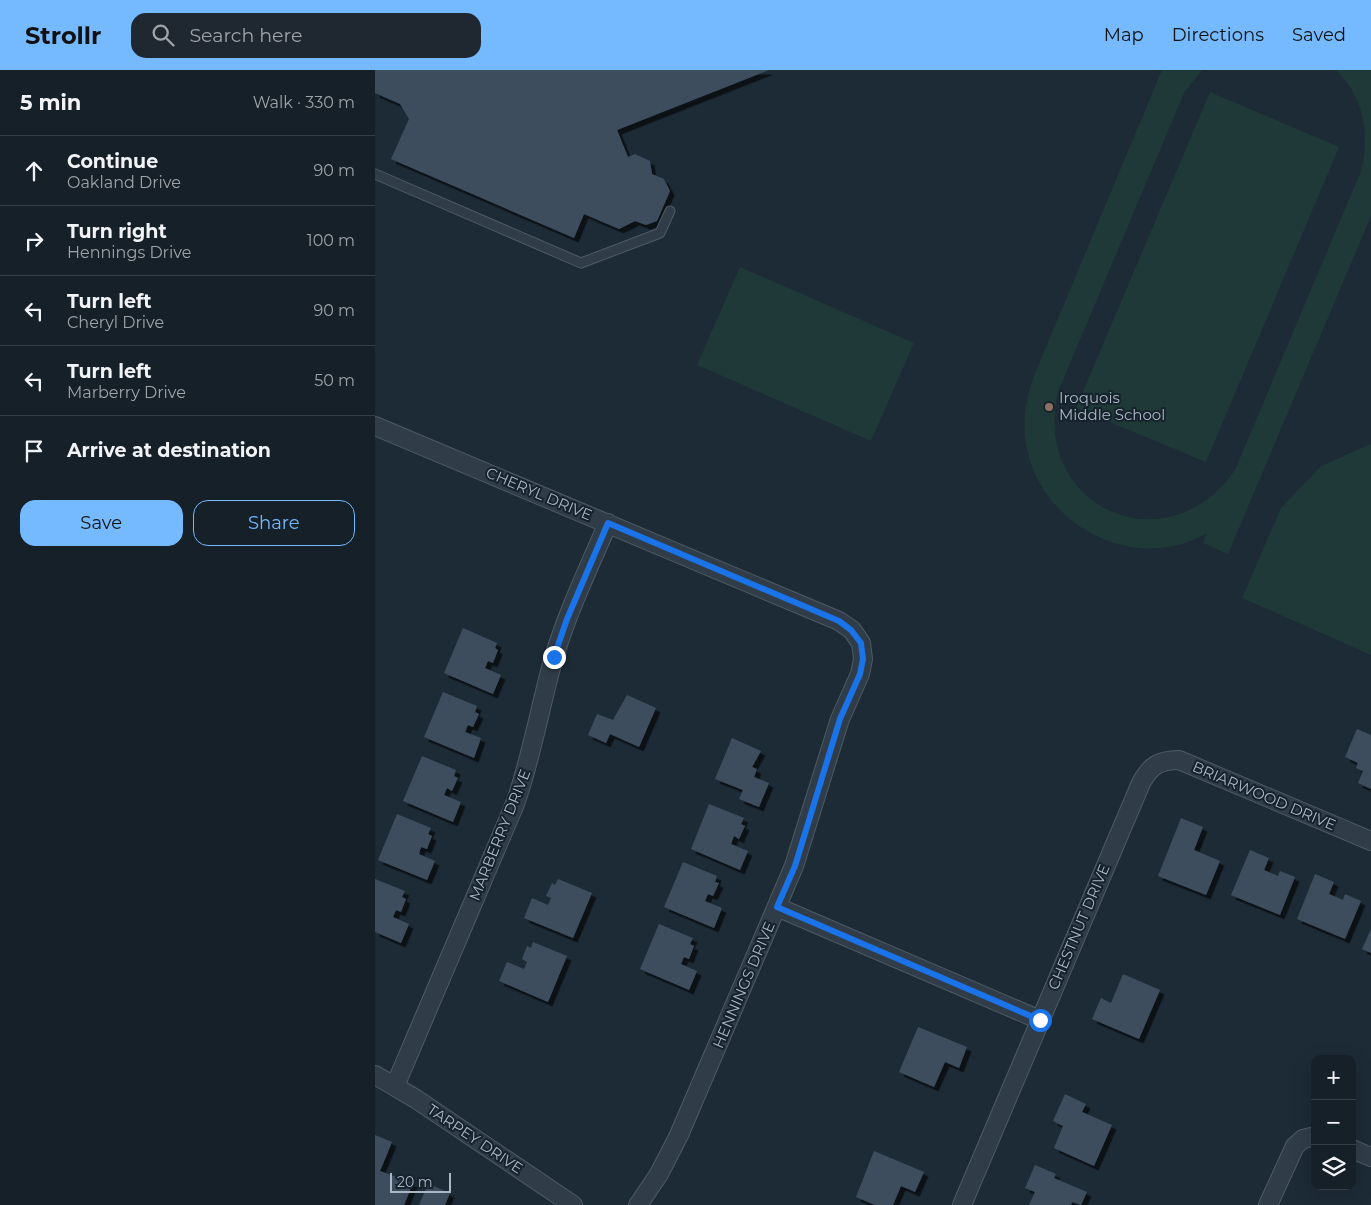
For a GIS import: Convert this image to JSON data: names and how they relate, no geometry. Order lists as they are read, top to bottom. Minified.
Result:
{"streets":{"street":["CHERYL DRIVE","BRIARWOOD DRIVE","MARBERRY DRIVE","CHESTNUT DRIVE","HENNINGS DRIVE","TARPEY DRIVE"]},"crossings":[["CHERYL DRIVE","MARBERRY DRIVE"],["CHERYL DRIVE","HENNINGS DRIVE"],["BRIARWOOD DRIVE","CHESTNUT DRIVE"],["MARBERRY DRIVE","TARPEY DRIVE"]],"places":["Iroquois Middle School"],"scale_bar":"20 m","page":{"header":"Strollr","search":"Search here","nav":["Map","Directions","Saved"],"heading":["5 min","Walk · 330 m"],"list":[["Continue","Oakland Drive","90 m"],["Turn right","Hennings Drive","100 m"],["Turn left","Cheryl Drive","90 m"],["Turn left","Marberry Drive","50 m"],"Arrive at destination"],"buttons":["Save","Share"],"map_buttons":["+","−"],"scale":"20 m"}}
